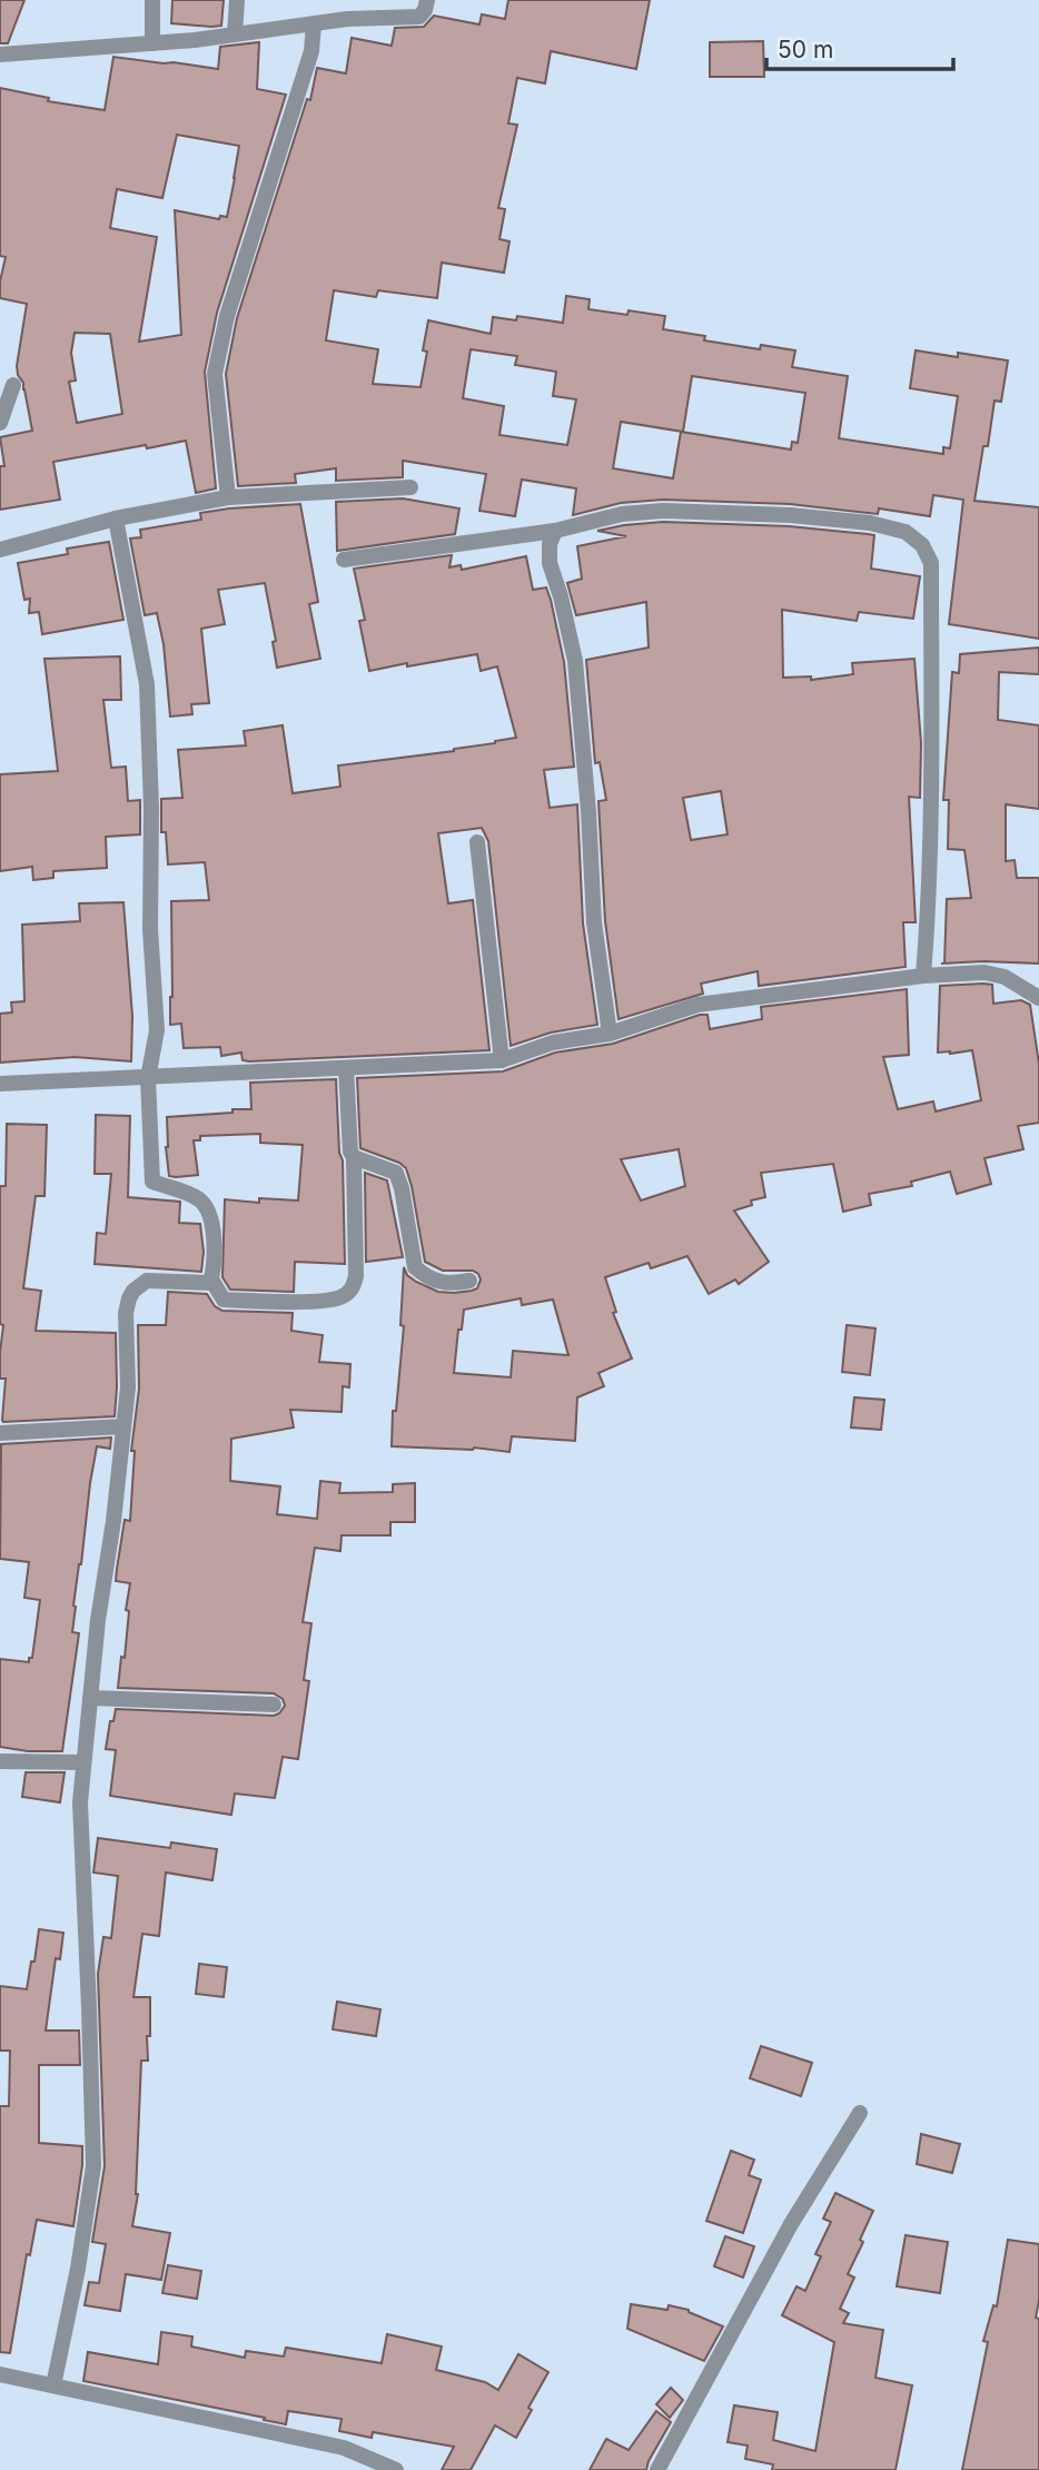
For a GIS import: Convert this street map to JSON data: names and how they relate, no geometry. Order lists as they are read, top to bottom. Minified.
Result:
{"scale_bar":"50 m"}
